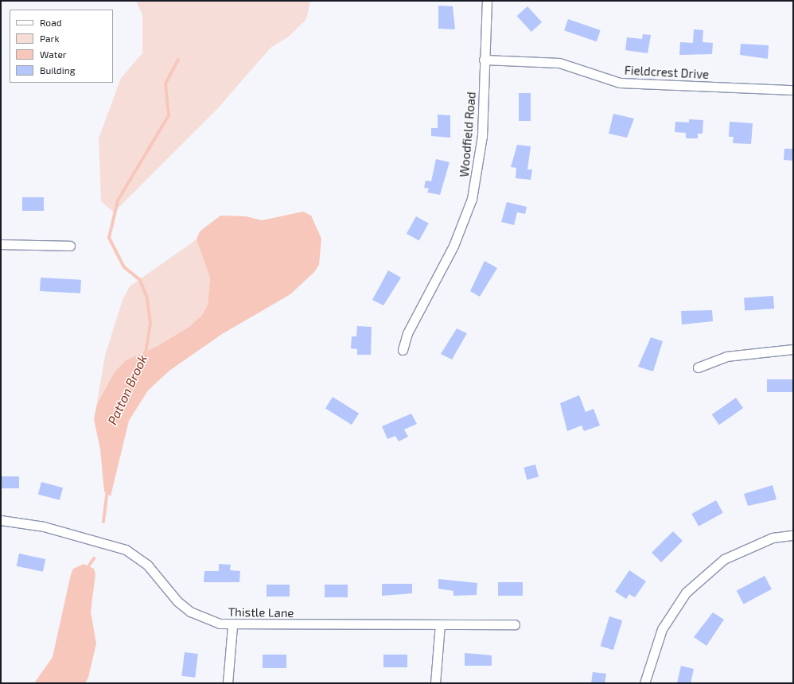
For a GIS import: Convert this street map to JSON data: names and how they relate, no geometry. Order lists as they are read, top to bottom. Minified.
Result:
{"streets":{"street":["Fieldcrest Drive","Woodfield Road","Thistle Lane"]},"crossings":[["Fieldcrest Drive","Woodfield Road"]],"water":["Patton Brook"],"legend":["Road","Park","Water","Building"]}
